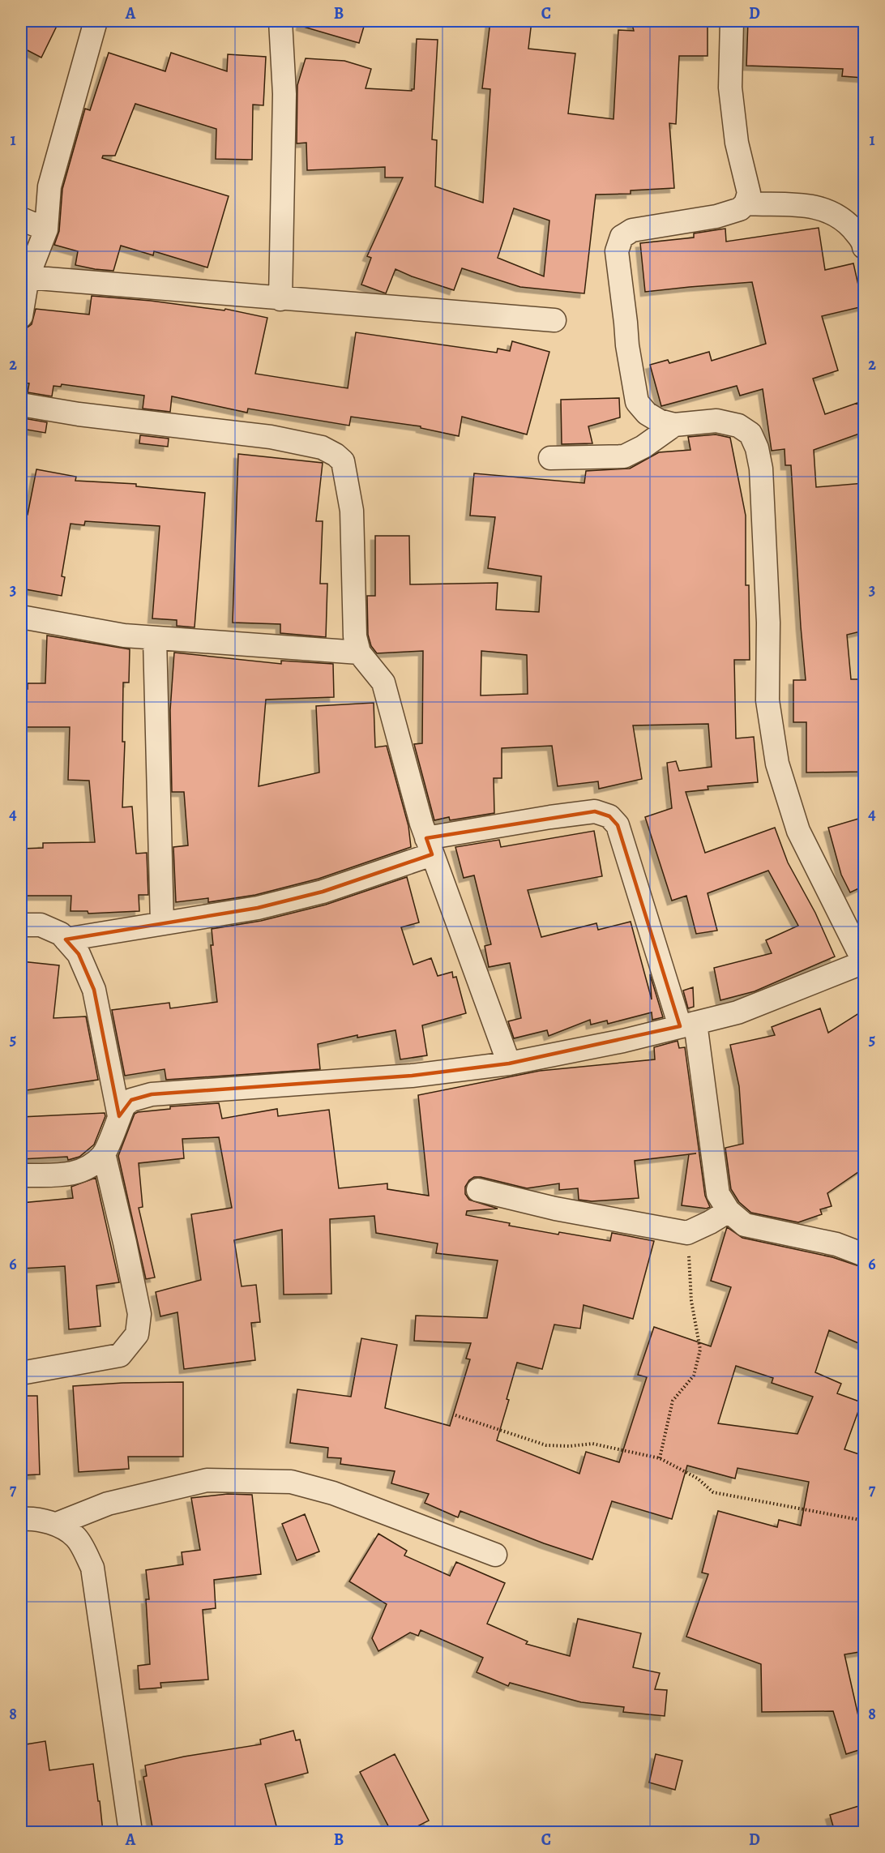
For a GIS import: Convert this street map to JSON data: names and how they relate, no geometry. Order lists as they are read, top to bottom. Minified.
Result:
{"grid":{"columns":["A","B","C","D"],"rows":["1","2","3","4","5","6","7","8"]}}
